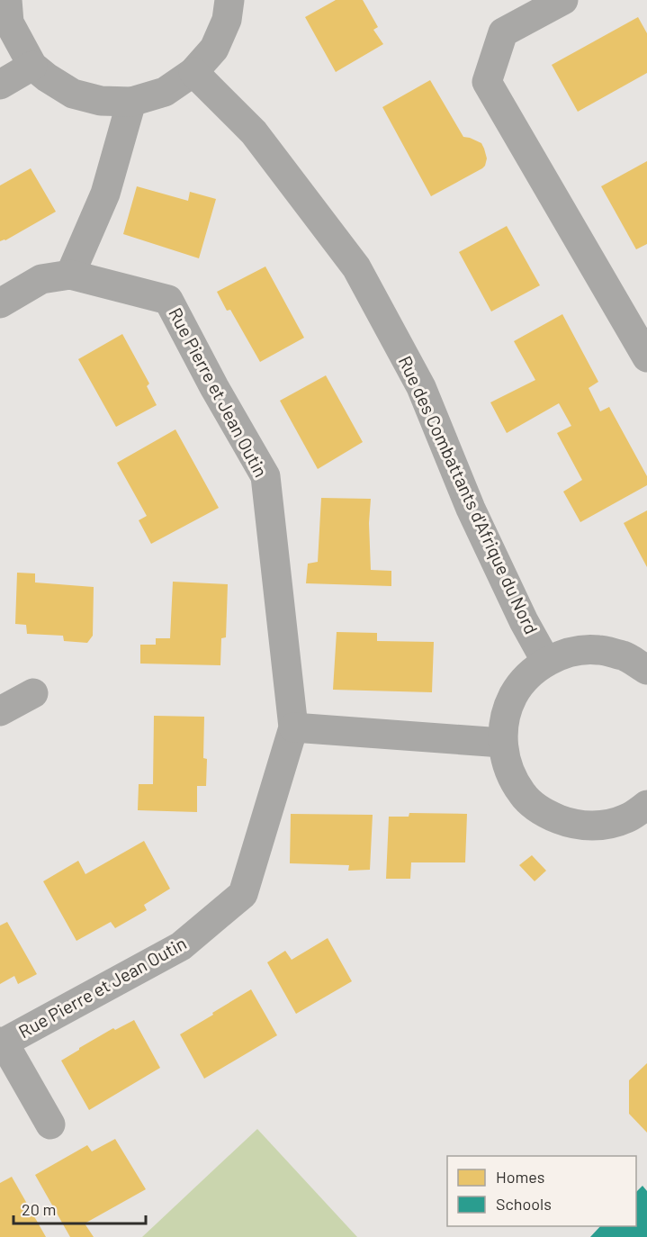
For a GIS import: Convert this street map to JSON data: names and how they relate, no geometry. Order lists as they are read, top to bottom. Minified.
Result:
{"streets":{"street":["Rue Pierre et Jean Outin","Rue des Combattants d'Afrique du Nord"]},"legend":["Homes","Schools"],"scale_bar":"20 m"}
